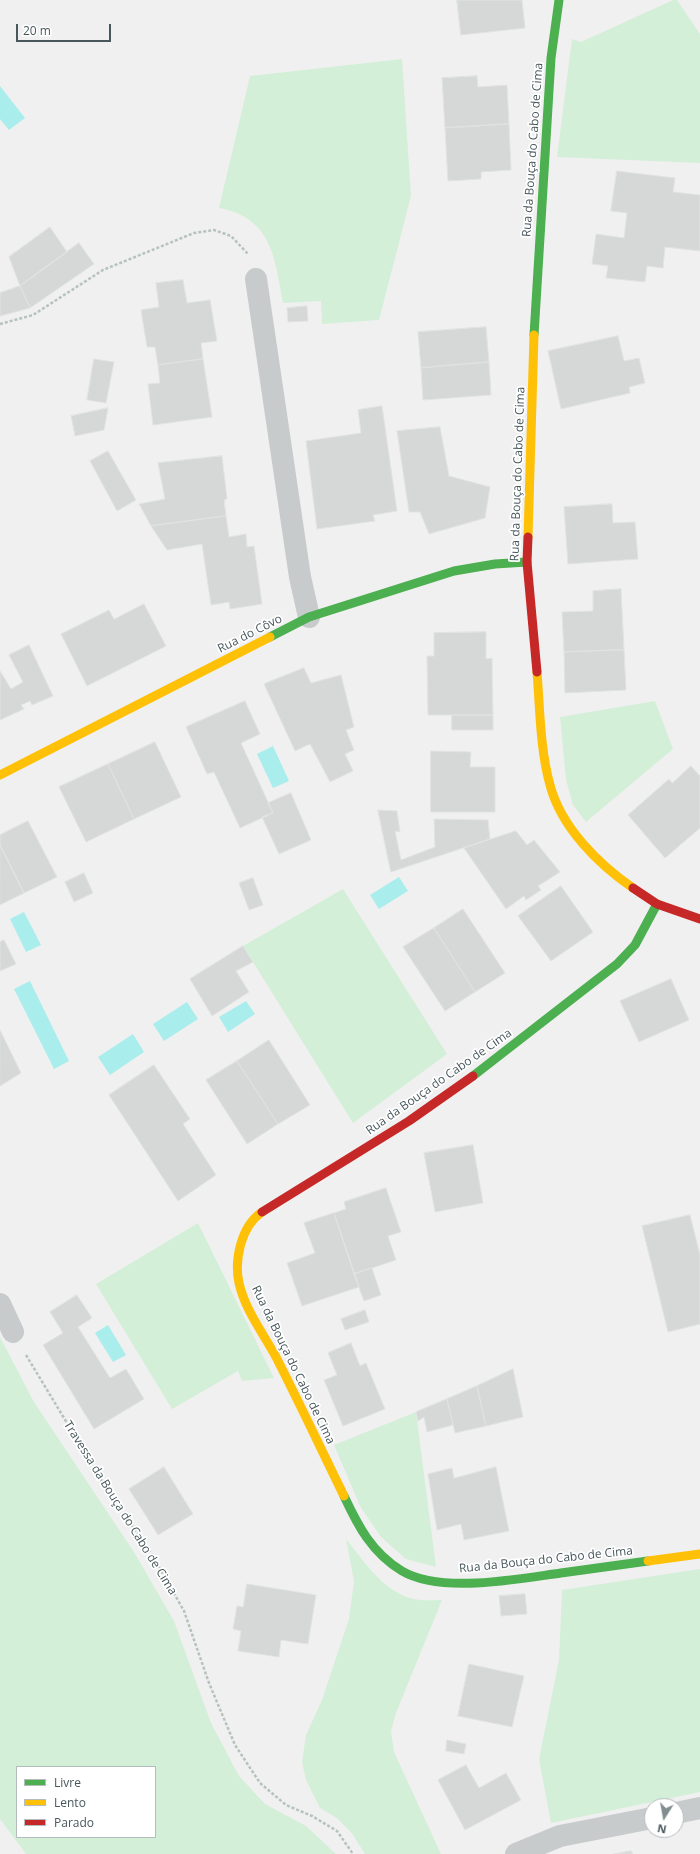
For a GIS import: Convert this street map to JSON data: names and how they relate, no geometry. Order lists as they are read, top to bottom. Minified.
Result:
{"streets":{"street":["Rua da Bouça do Cabo de Cima","Rua do Côvo"],"path":["Travessa da Bouça do Cabo de Cima"]},"crossings":[["Rua da Bouça do Cabo de Cima","Rua do Côvo"]],"legend":["Livre","Lento","Parado"],"scale_bar":"20 m","north":"bottom"}
